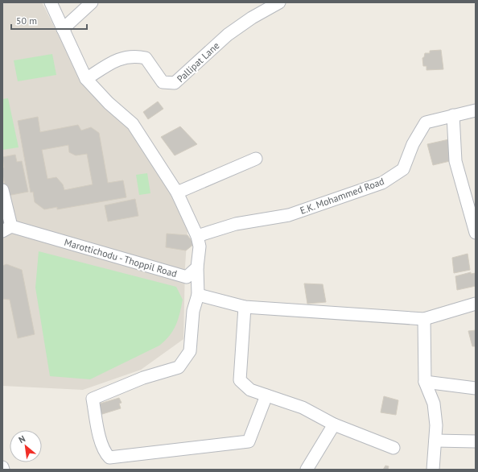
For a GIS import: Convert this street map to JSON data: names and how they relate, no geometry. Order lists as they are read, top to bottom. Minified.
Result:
{"streets":{"street":["Pallipat Lane","E.K. Mohammed Road","Marottichodu - Thoppil Road"]},"scale_bar":"50 m","north":"top left"}
